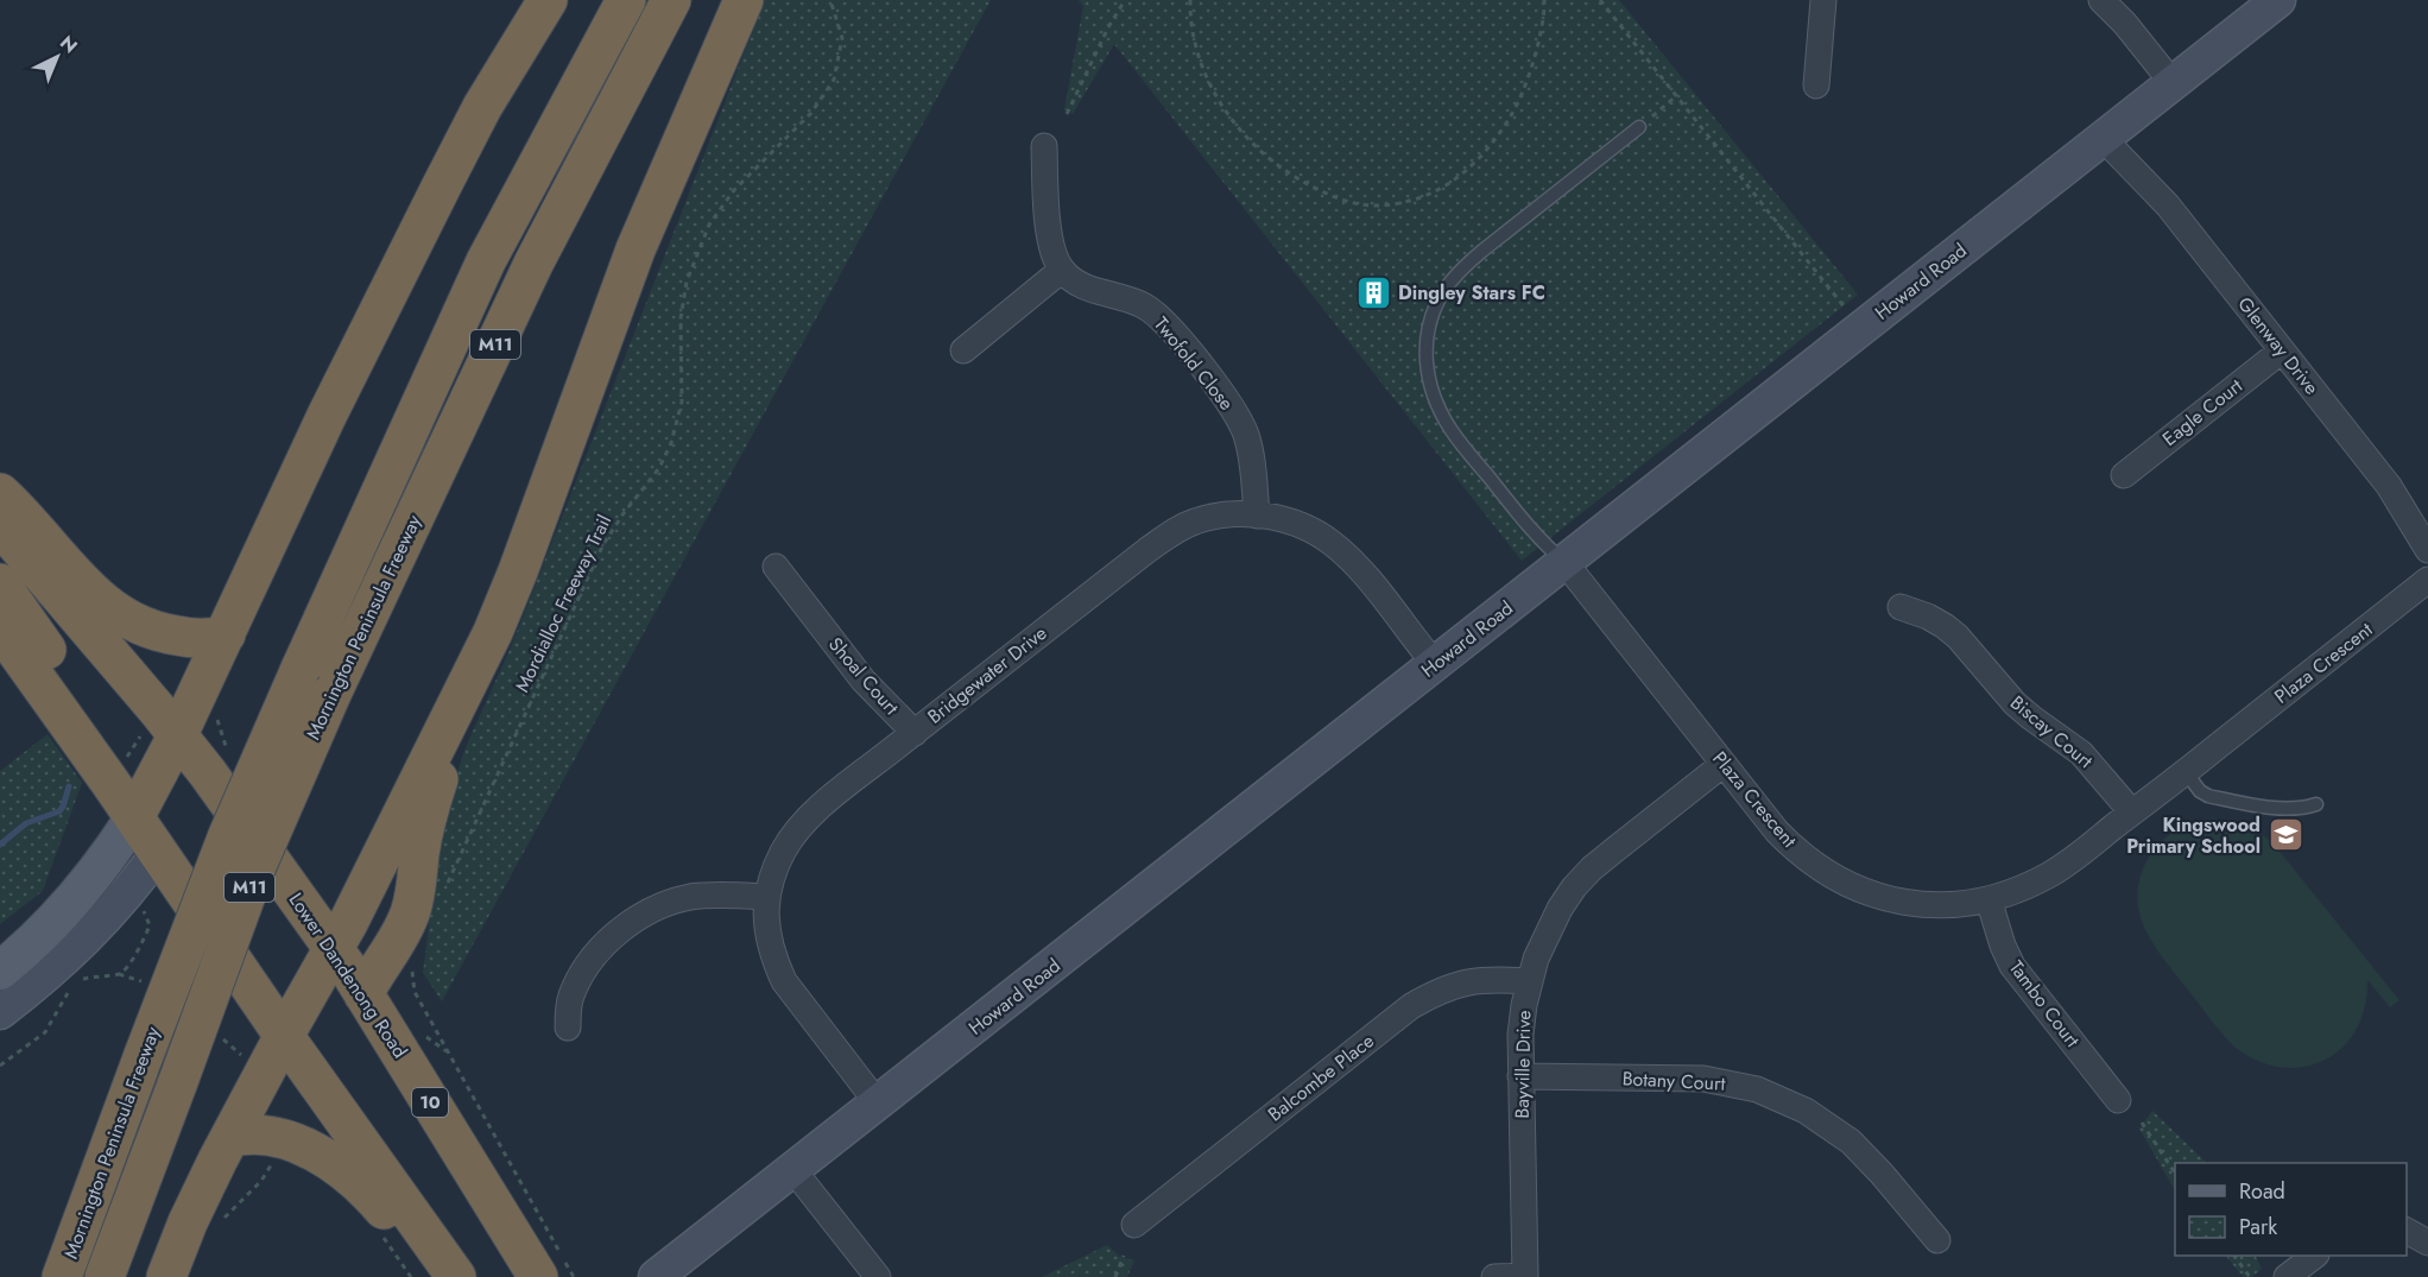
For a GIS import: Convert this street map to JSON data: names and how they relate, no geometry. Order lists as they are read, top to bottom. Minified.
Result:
{"streets":{"highway":["M11","Mornington Peninsula Freeway","Lower Dandenong Road","10"],"main road":["Howard Road"],"street":["Glenway Drive","Twofold Close","Eagle Court","Plaza Crescent","Bridgewater Drive","Shoal Court","Biscay Court","Tambo Court","Bayville Drive","Balcombe Place","Botany Court"],"path":["Mordialloc Freeway Trail"]},"crossings":[["Howard Road","Glenway Drive"],["Howard Road","Plaza Crescent"],["Howard Road","Bridgewater Drive"],["Glenway Drive","Eagle Court"],["Twofold Close","Bridgewater Drive"],["Plaza Crescent","Biscay Court"],["Plaza Crescent","Tambo Court"],["Plaza Crescent","Bayville Drive"],["Bridgewater Drive","Shoal Court"],["Bayville Drive","Balcombe Place"],["Bayville Drive","Botany Court"]],"places":{"building":["Dingley Stars FC"],"school or university":["Kingswood Primary School"]},"legend":["Road","Park"],"north":"top right"}
